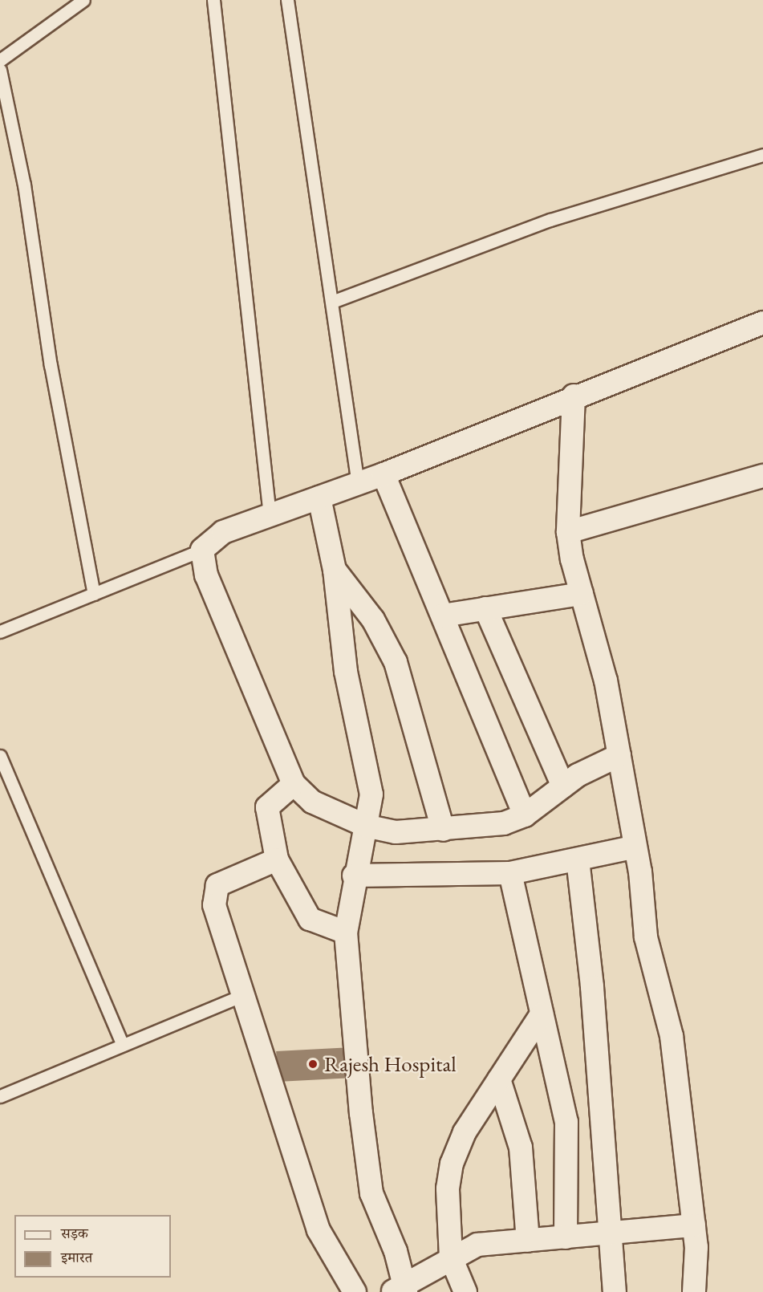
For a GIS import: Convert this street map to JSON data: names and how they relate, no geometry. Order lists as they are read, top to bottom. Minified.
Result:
{"places":["Rajesh Hospital"],"legend":["सड़क","इमारत"]}
